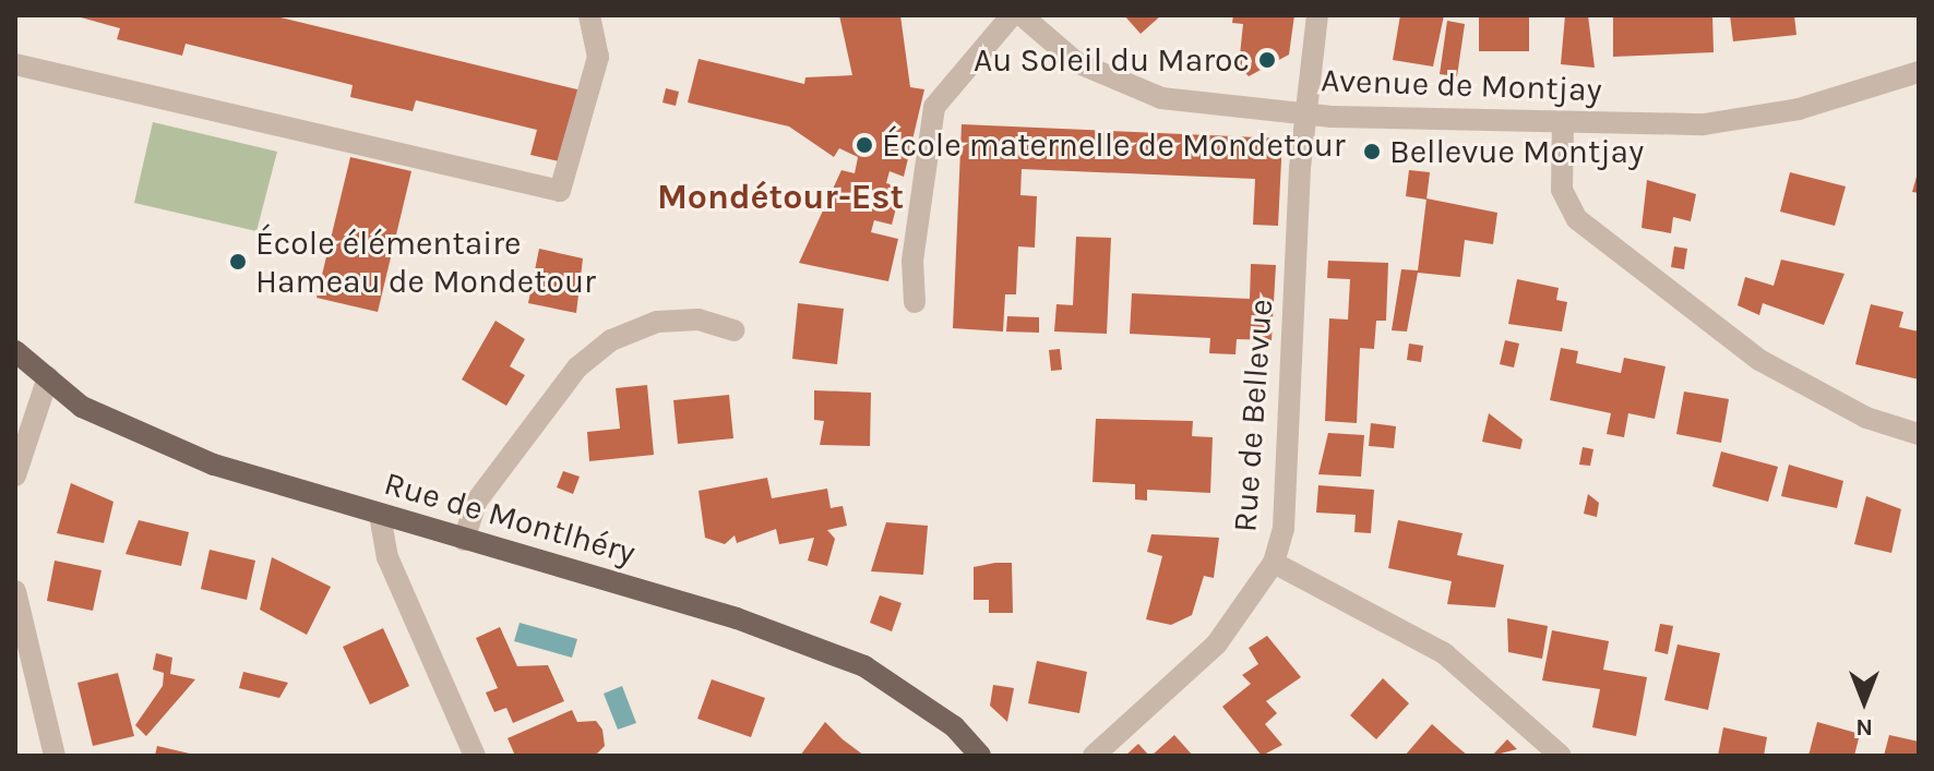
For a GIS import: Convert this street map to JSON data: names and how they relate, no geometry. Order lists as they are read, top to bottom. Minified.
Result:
{"streets":{"main road":["Rue de Montlhéry"],"street":["Avenue de Montjay","Rue de Bellevue"]},"crossings":[["Avenue de Montjay","Rue de Bellevue"]],"districts":["Mondétour-Est"],"places":["Au Soleil du Maroc","École maternelle de Mondetour","Bellevue Montjay","École élémentaire Hameau de Mondetour"],"north":"bottom"}
